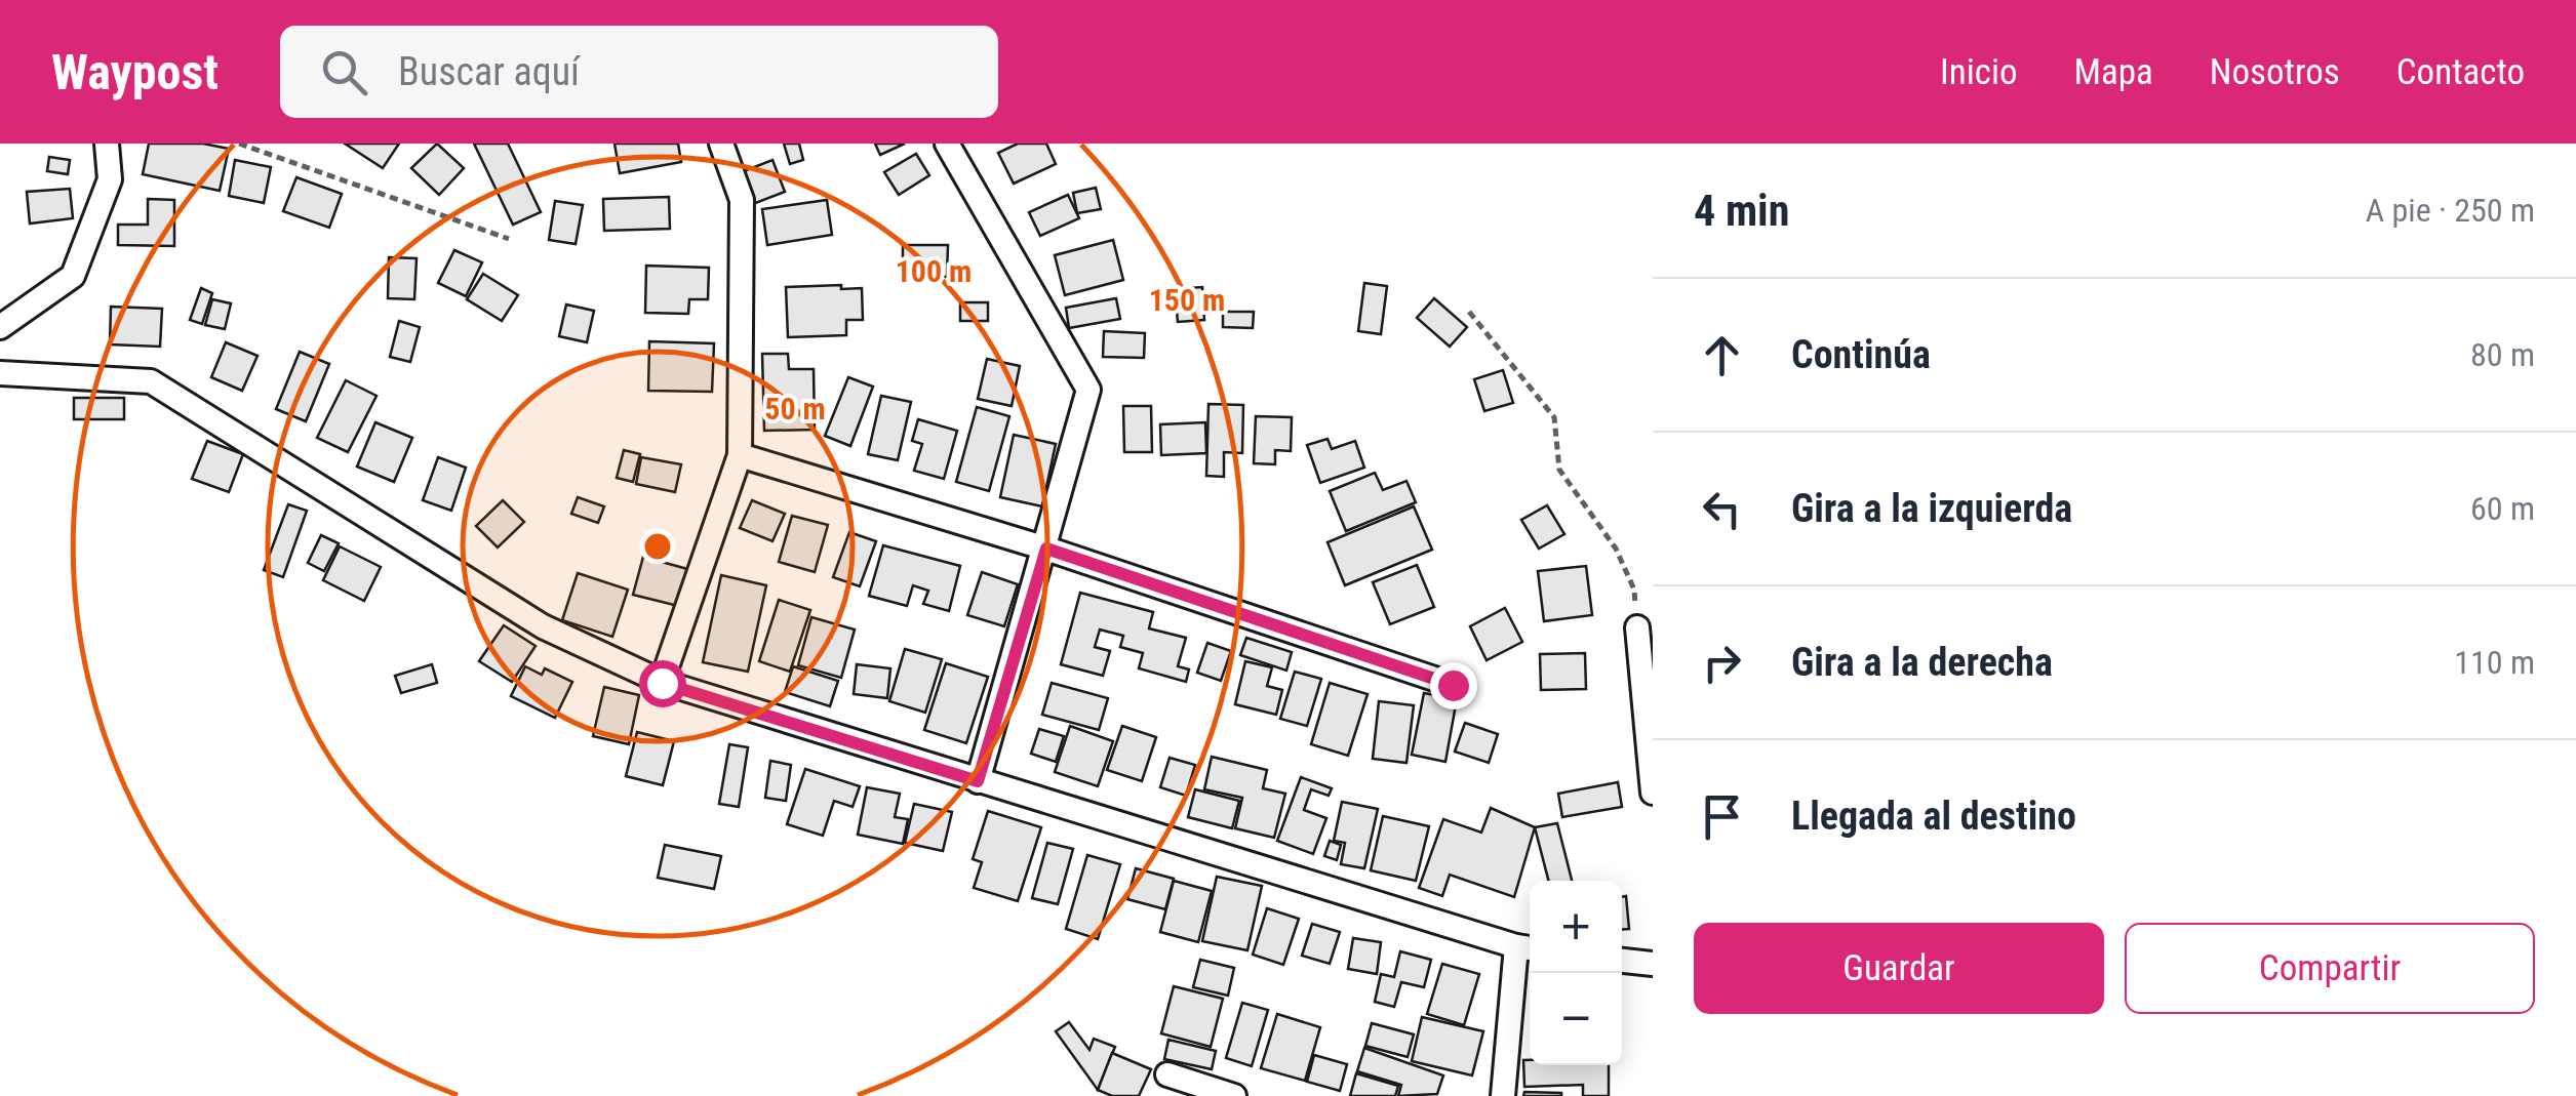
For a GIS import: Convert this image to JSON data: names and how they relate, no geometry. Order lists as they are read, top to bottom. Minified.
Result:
{"page":{"header":"Waypost","search":"Buscar aquí","nav":["Inicio","Mapa","Nosotros","Contacto"],"heading":["4 min","A pie · 250 m"],"list":[["Continúa","80 m"],["Gira a la izquierda","60 m"],["Gira a la derecha","110 m"],"Llegada al destino"],"map_buttons":["+","−"],"buttons":["Guardar","Compartir"]},"rings":["100 m","150 m","50 m"]}
